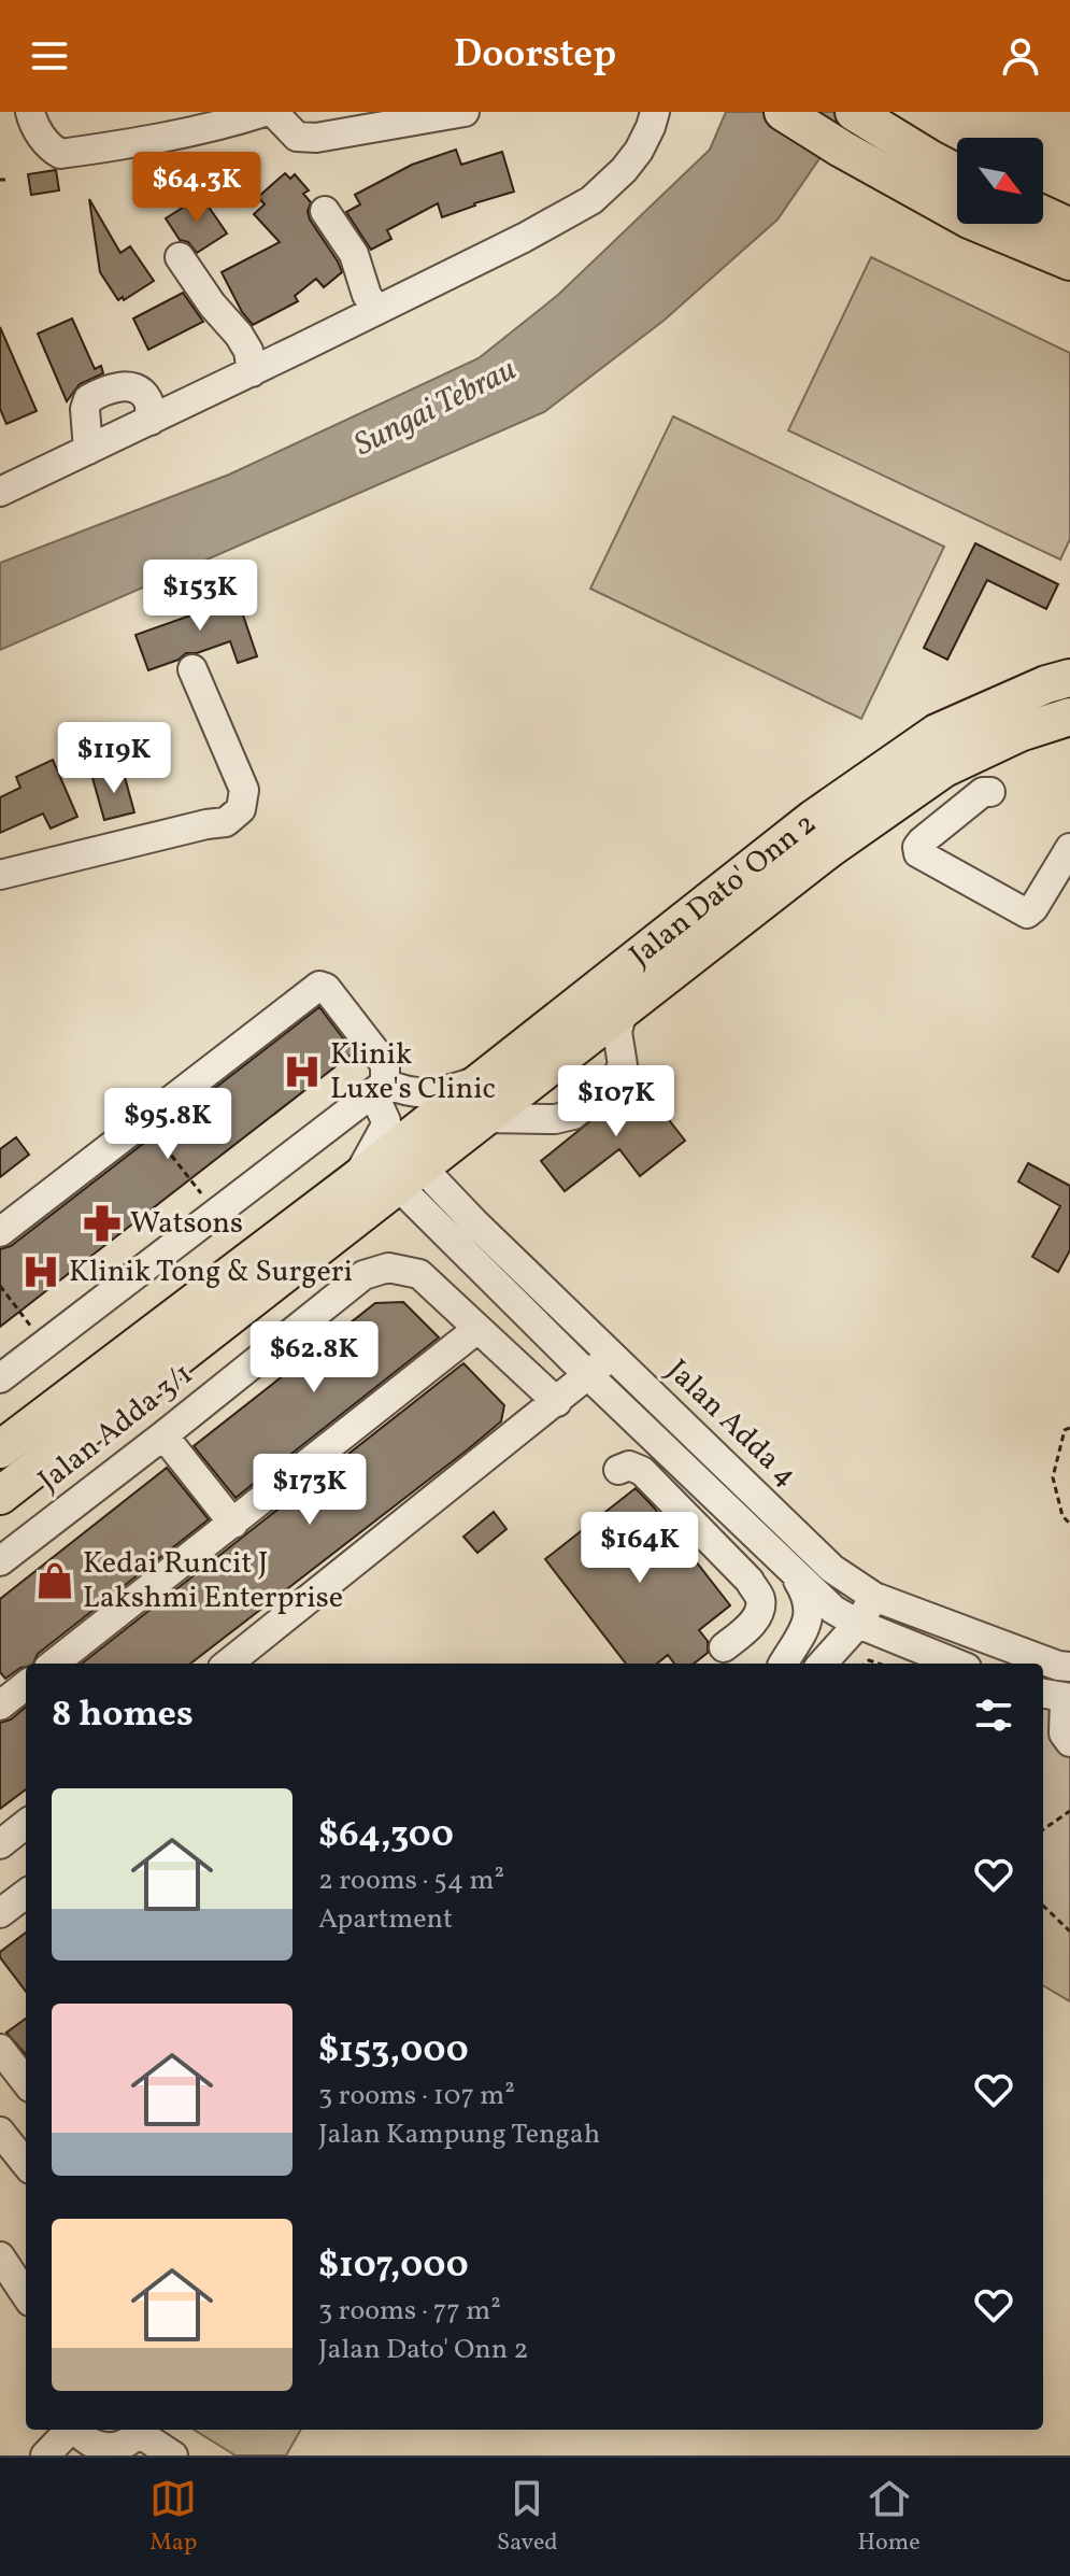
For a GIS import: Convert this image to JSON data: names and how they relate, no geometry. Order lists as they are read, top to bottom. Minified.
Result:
{"streets":{"main road":["Jalan Dato' Onn 2"],"street":["Jalan Adda 4","Jalan Adda 3/1"]},"crossings":[["Jalan Dato' Onn 2","Jalan Adda 4"]],"water":["Sungai Tebrau"],"places":{"hospital":["Klinik Luxe's Clinic","Klinik Tong & Surgeri"],"pharmacy":["Watsons"],"shop":["Kedai Runcit J Lakshmi Enterprise"]},"north":"bottom right","page":{"header":"Doorstep","price":["$64.3K","$153K","$119K","$107K","$95.8K","$62.8K","$173K","$164K"],"heading":"8 homes","list":[{"name":"$64,300","note":"2 rooms · 54 m² · Apartment"},{"name":"$153,000","note":"3 rooms · 107 m² · Jalan Kampung Tengah"},{"name":"$107,000","note":"3 rooms · 77 m² · Jalan Dato' Onn 2"}],"tabs":["Map","Saved","Home"]}}
